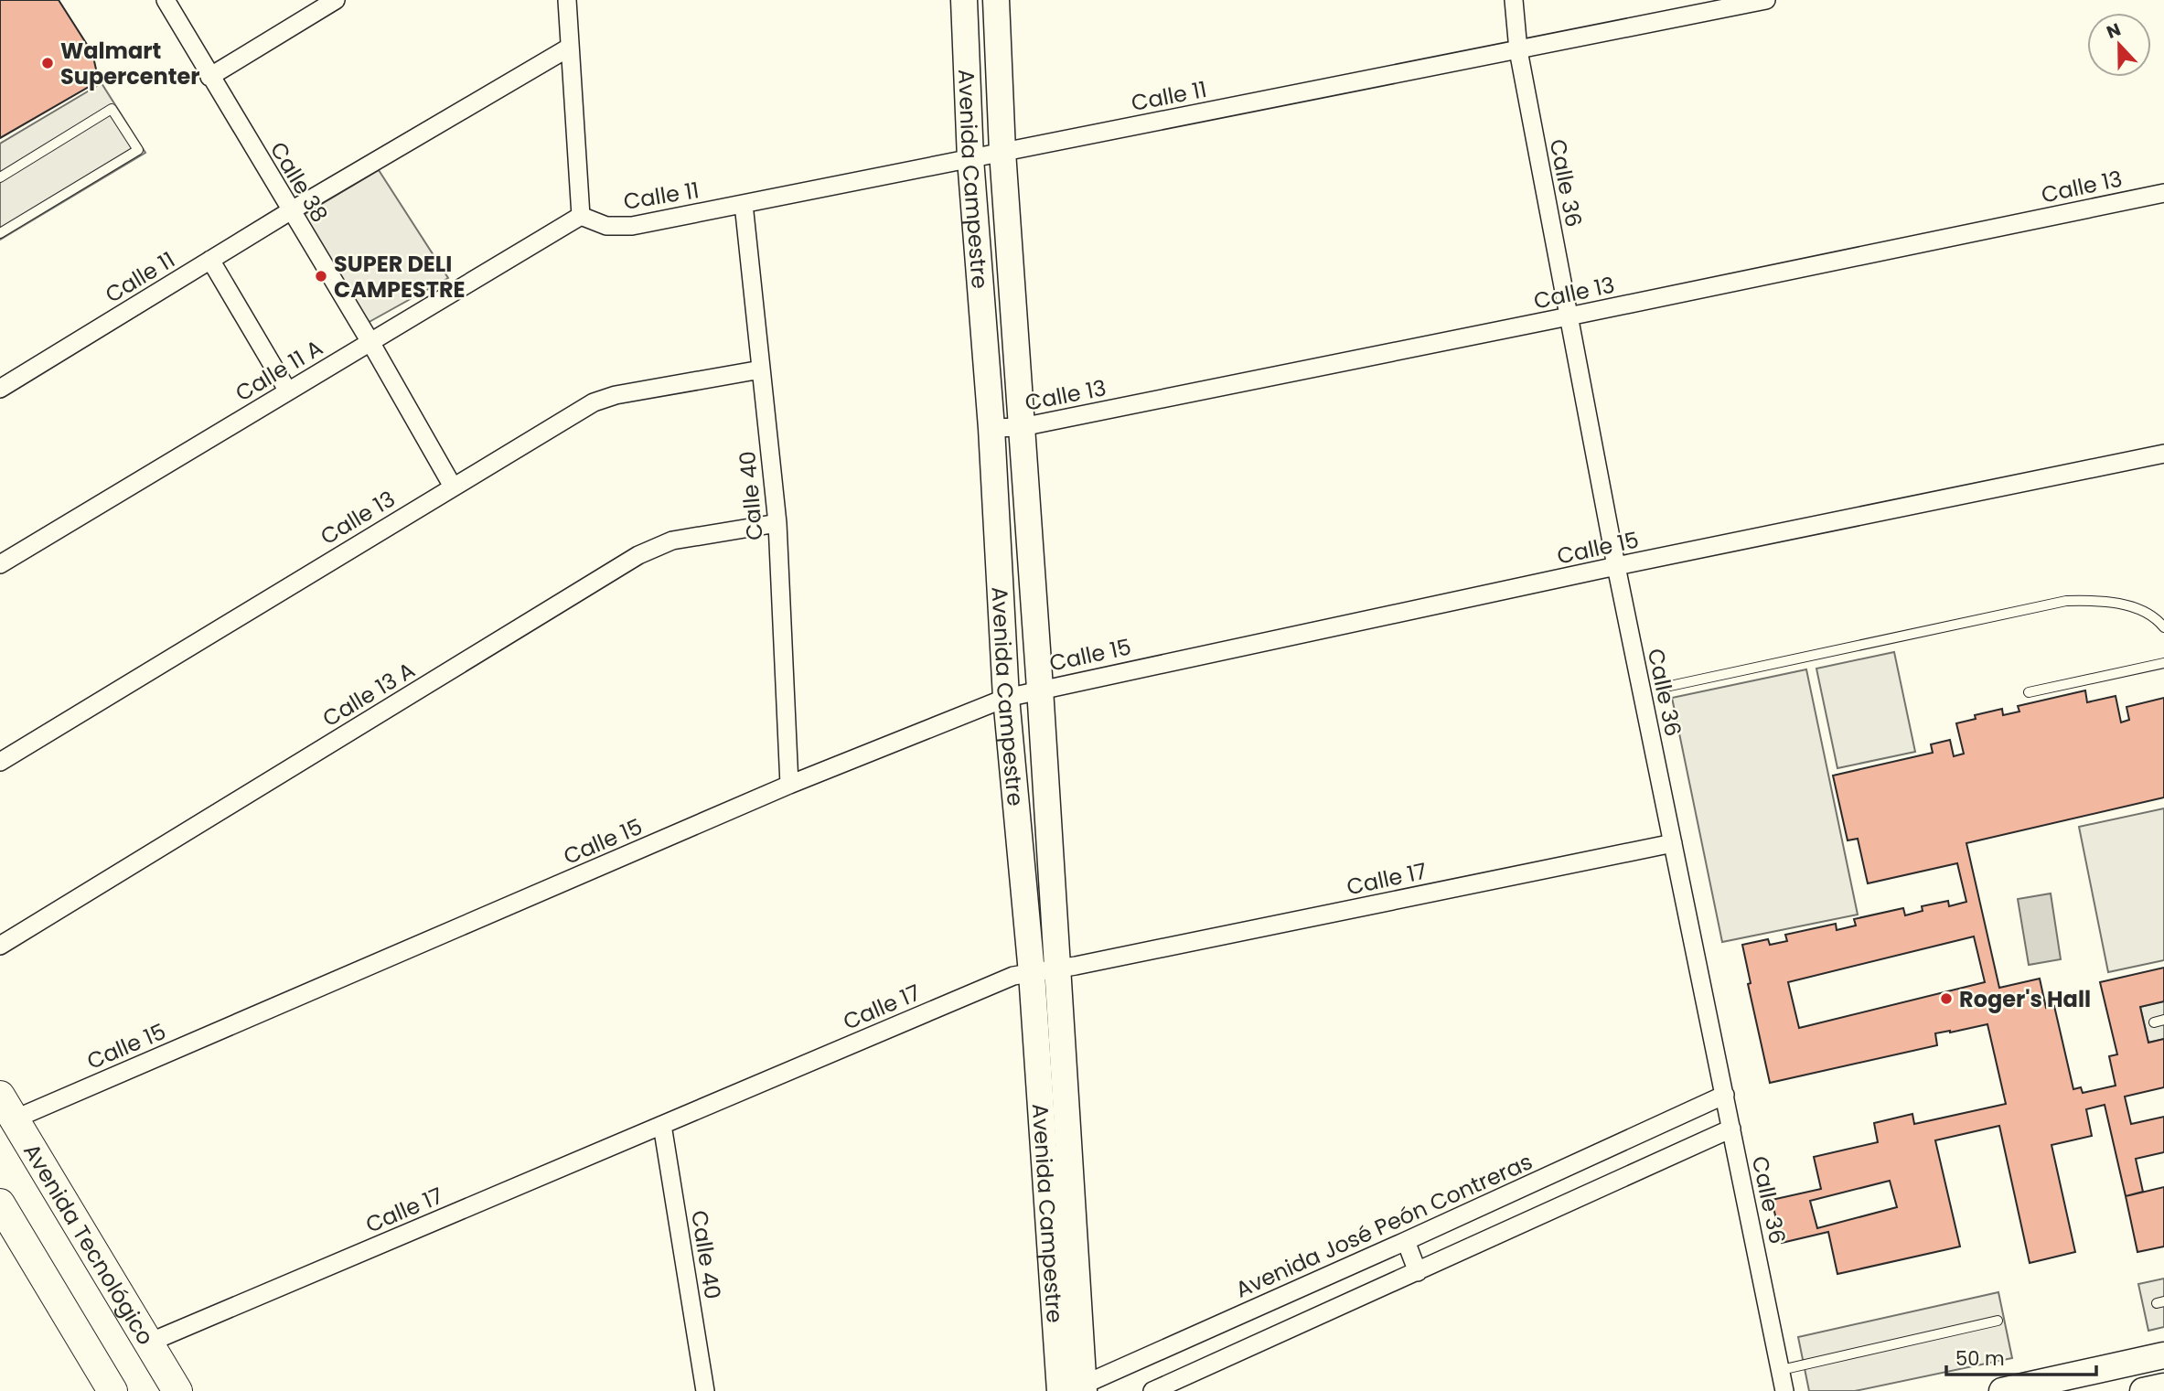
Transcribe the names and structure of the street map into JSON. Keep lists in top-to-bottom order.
{
  "streets": {
    "main road": ["Avenida Tecnológico"],
    "street": [
      "Calle 11",
      "Avenida Campestre",
      "Calle 38",
      "Calle 36",
      "Calle 13",
      "Calle 11 A",
      "Calle 40",
      "Calle 15",
      "Calle 13 A",
      "Calle 17",
      "Avenida José Peón Contreras"
    ]
  },
  "crossings": [
    ["Calle 11", "Avenida Campestre"],
    ["Calle 11", "Calle 38"],
    ["Calle 11", "Calle 36"],
    ["Calle 11", "Calle 11 A"],
    ["Calle 11", "Calle 40"],
    ["Avenida Campestre", "Calle 13"],
    ["Avenida Campestre", "Calle 15"],
    ["Avenida Campestre", "Calle 17"],
    ["Avenida Campestre", "Avenida José Peón Contreras"],
    ["Calle 38", "Calle 13"],
    ["Calle 38", "Calle 11 A"],
    ["Calle 36", "Calle 13"],
    ["Calle 36", "Calle 15"],
    ["Calle 36", "Calle 17"],
    ["Calle 36", "Avenida José Peón Contreras"],
    ["Calle 13", "Calle 40"],
    ["Calle 40", "Calle 15"],
    ["Calle 40", "Calle 13 A"],
    ["Calle 40", "Calle 17"],
    ["Calle 15", "Avenida Tecnológico"],
    ["Calle 17", "Avenida Tecnológico"]
  ],
  "places": ["Walmart Supercenter", "SUPER DELI CAMPESTRE", "Roger's Hall"],
  "scale_bar": "50 m",
  "north": "top"
}
